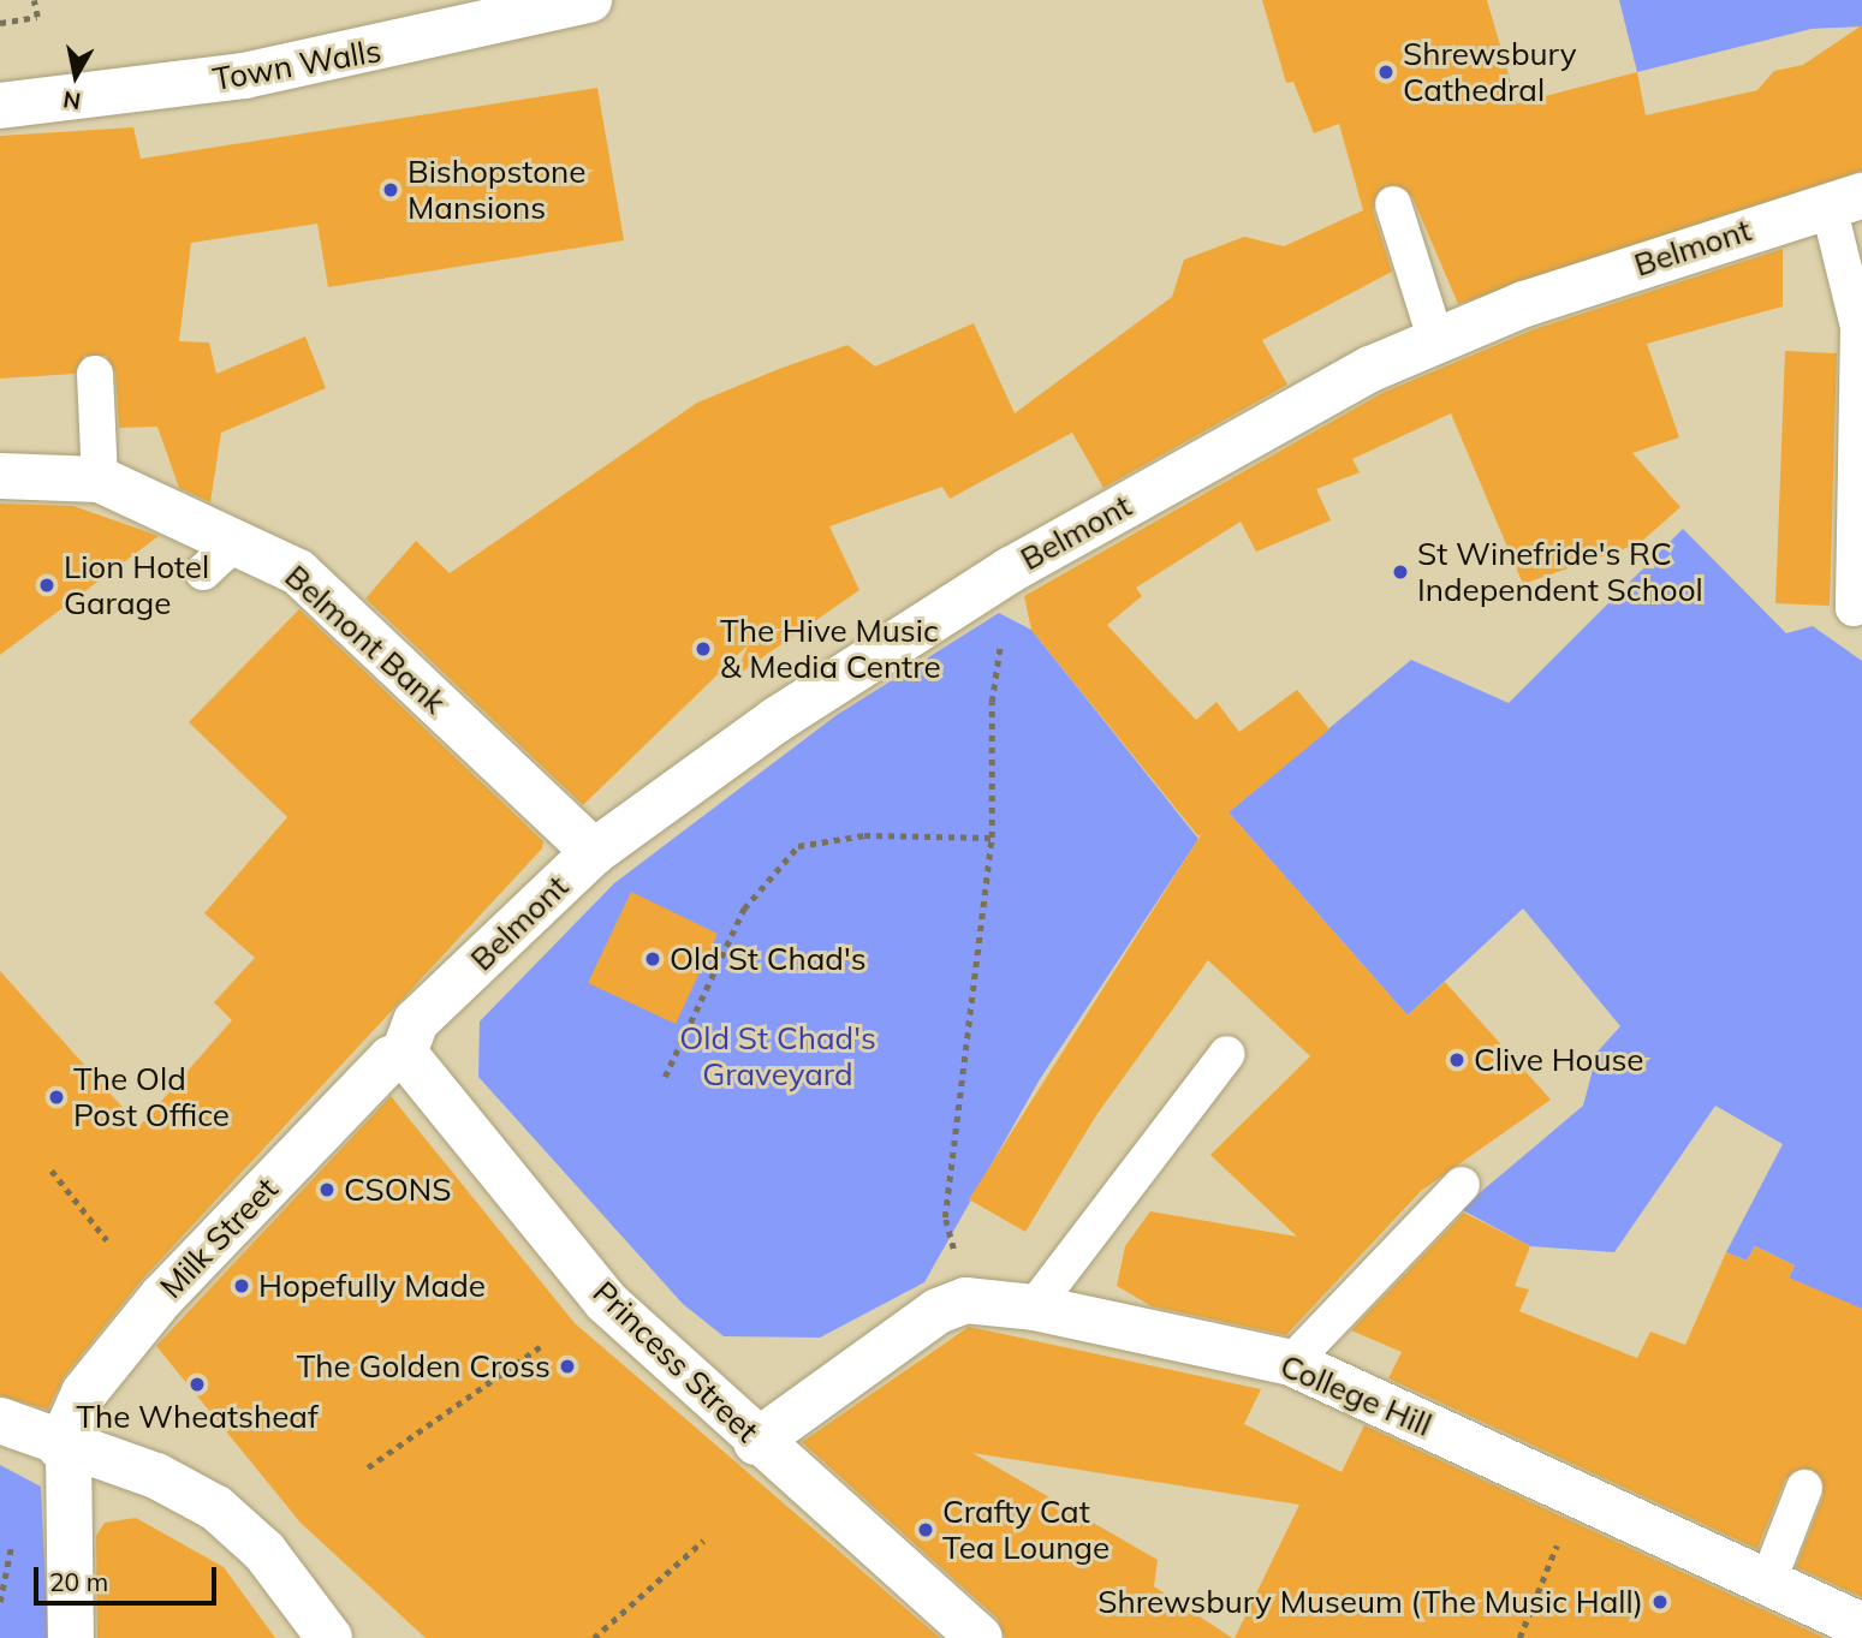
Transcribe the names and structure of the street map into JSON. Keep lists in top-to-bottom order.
{
  "streets": {
    "street": [
      "Town Walls",
      "Belmont",
      "Belmont Bank",
      "Milk Street",
      "Princess Street",
      "College Hill"
    ]
  },
  "crossings": [
    ["Belmont", "Belmont Bank"],
    ["Belmont", "Milk Street"],
    ["Belmont", "Princess Street"],
    ["Milk Street", "Princess Street"]
  ],
  "parks": ["Old St Chad's Graveyard"],
  "places": [
    "Shrewsbury Cathedral",
    "Bishopstone Mansions",
    "St Winefride's RC Independent School",
    "Lion Hotel Garage",
    "The Hive Music & Media Centre",
    "Old St Chad's",
    "Clive House",
    "The Old Post Office",
    "CSONS",
    "Hopefully Made",
    "The Golden Cross",
    "The Wheatsheaf",
    "Crafty Cat Tea Lounge",
    "Shrewsbury Museum (The Music Hall)"
  ],
  "scale_bar": "20 m",
  "north": "bottom"
}
